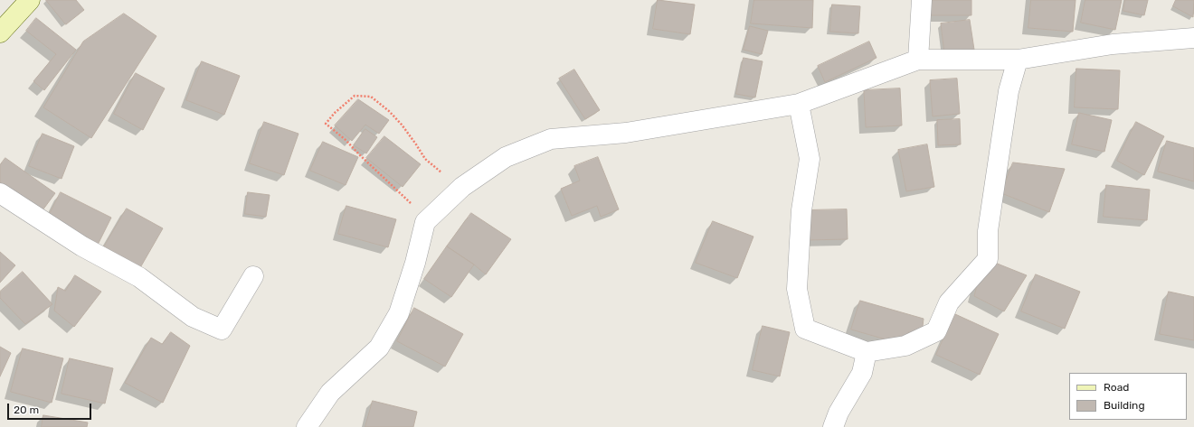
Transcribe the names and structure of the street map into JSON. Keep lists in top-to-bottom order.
{
  "legend": ["Road", "Building"],
  "scale_bar": "20 m"
}
